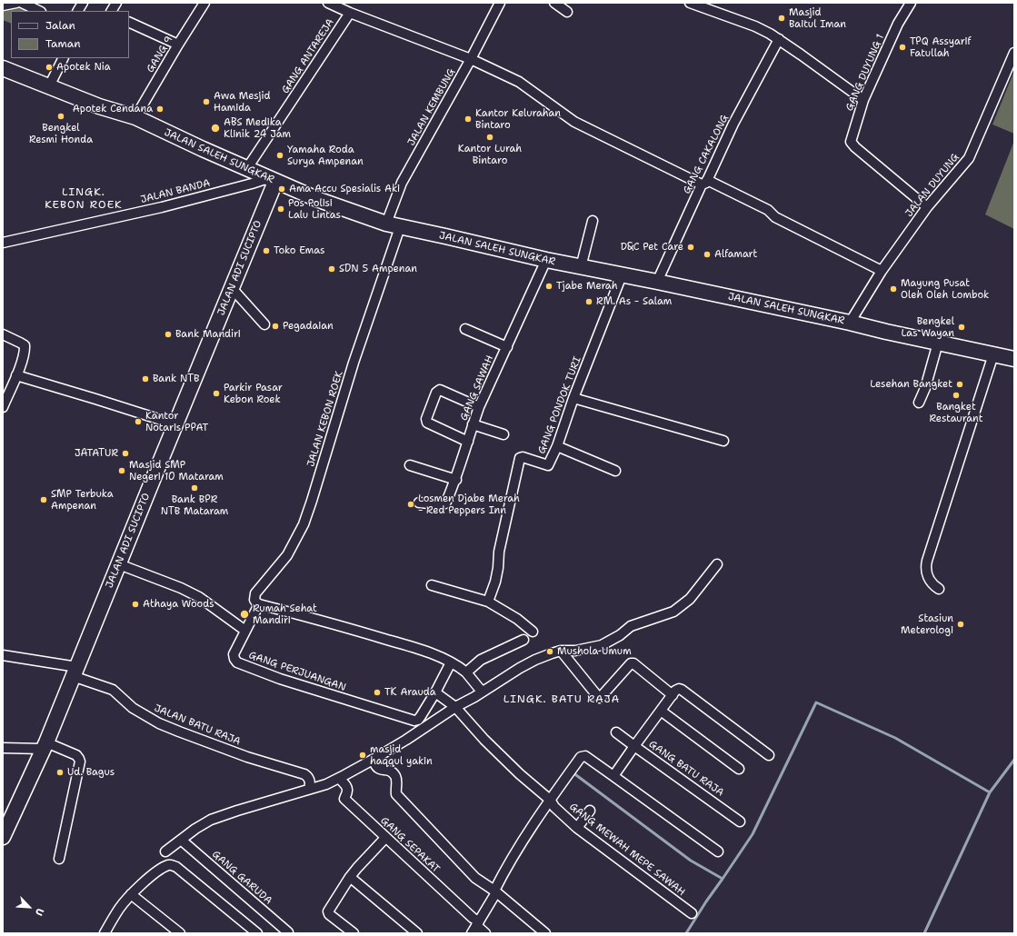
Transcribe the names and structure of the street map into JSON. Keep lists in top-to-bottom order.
{
  "streets": {
    "highway": ["JALAN SALEH SUNGKAR", "JALAN ADI SUCIPTO"],
    "street": [
      "GANG 9",
      "GANG ANTAREJA",
      "GANG DUYUNG 1",
      "JALAN KEMBUNG",
      "GANG CAKALONG",
      "JALAN DUYUNG",
      "JALAN BANDA",
      "GANG SAWAH",
      "GANG PONDOK TURI",
      "JALAN KEBON ROEK",
      "GANG PERJUANGAN",
      "JALAN BATU RAJA",
      "GANG BATU RAJA",
      "GANG SEPAKAT",
      "GANG MEWAH MEPE SAWAH",
      "GANG GARUDA"
    ]
  },
  "crossings": [
    ["GANG 9", "JALAN SALEH SUNGKAR"],
    ["GANG ANTAREJA", "JALAN SALEH SUNGKAR"],
    ["GANG DUYUNG 1", "JALAN DUYUNG"],
    ["JALAN KEMBUNG", "JALAN SALEH SUNGKAR"],
    ["JALAN KEMBUNG", "JALAN KEBON ROEK"],
    ["GANG CAKALONG", "JALAN SALEH SUNGKAR"],
    ["JALAN SALEH SUNGKAR", "JALAN DUYUNG"],
    ["JALAN SALEH SUNGKAR", "JALAN BANDA"],
    ["JALAN SALEH SUNGKAR", "JALAN ADI SUCIPTO"],
    ["JALAN SALEH SUNGKAR", "GANG SAWAH"],
    ["JALAN SALEH SUNGKAR", "GANG PONDOK TURI"],
    ["JALAN SALEH SUNGKAR", "JALAN KEBON ROEK"],
    ["JALAN BANDA", "JALAN ADI SUCIPTO"],
    ["JALAN ADI SUCIPTO", "JALAN BATU RAJA"],
    ["JALAN KEBON ROEK", "GANG PERJUANGAN"],
    ["GANG PERJUANGAN", "GANG MEWAH MEPE SAWAH"]
  ],
  "districts": ["LINGK. KEBON ROEK", "LINGK. BATU RAJA"],
  "places": [
    "Masjid Baitul Iman",
    "TPQ Assyarif Fatullah",
    "Apotek Nia",
    "Awa Mesjid Hamida",
    "Apotek Cendana",
    "Bengkel Resmi Honda",
    "Kantor Kelurahan Bintaro",
    "ABS Medika Klinik 24 Jam",
    "Kantor Lurah Bintaro",
    "Yamaha Roda Surya Ampenan",
    "Ama Accu Spesialis Aki",
    "Pos Polisi Lalu Lintas",
    "D&C Pet Care",
    "Toko Emas",
    "Alfamart",
    "SDN 5 Ampenan",
    "Tjabe Merah",
    "Mayung Pusat Oleh Oleh Lombok",
    "RM. As - Salam",
    "Pegadaian",
    "Bengkel Las Wayan",
    "Bank Mandiri",
    "Bank NTB",
    "Lesehan Bangket",
    "Parkir Pasar Kebon Roek",
    "Bangket Restaurant",
    "Kantor Notaris PPAT",
    "JATATUR",
    "Masjid SMP Negeri 10 Mataram",
    "Bank BPR NTB Mataram",
    "SMP Terbuka Ampenan",
    "Losmen Djabe Merah - Red Peppers Inn",
    "Athaya Woods",
    "Rumah Sehat Mandiri",
    "Stasiun Meterologi",
    "Mushola Umum",
    "TK Arauda",
    "masjid haqqul yakin",
    "Ud. Bagus"
  ],
  "legend": ["Jalan", "Taman"],
  "north": "bottom right"
}
